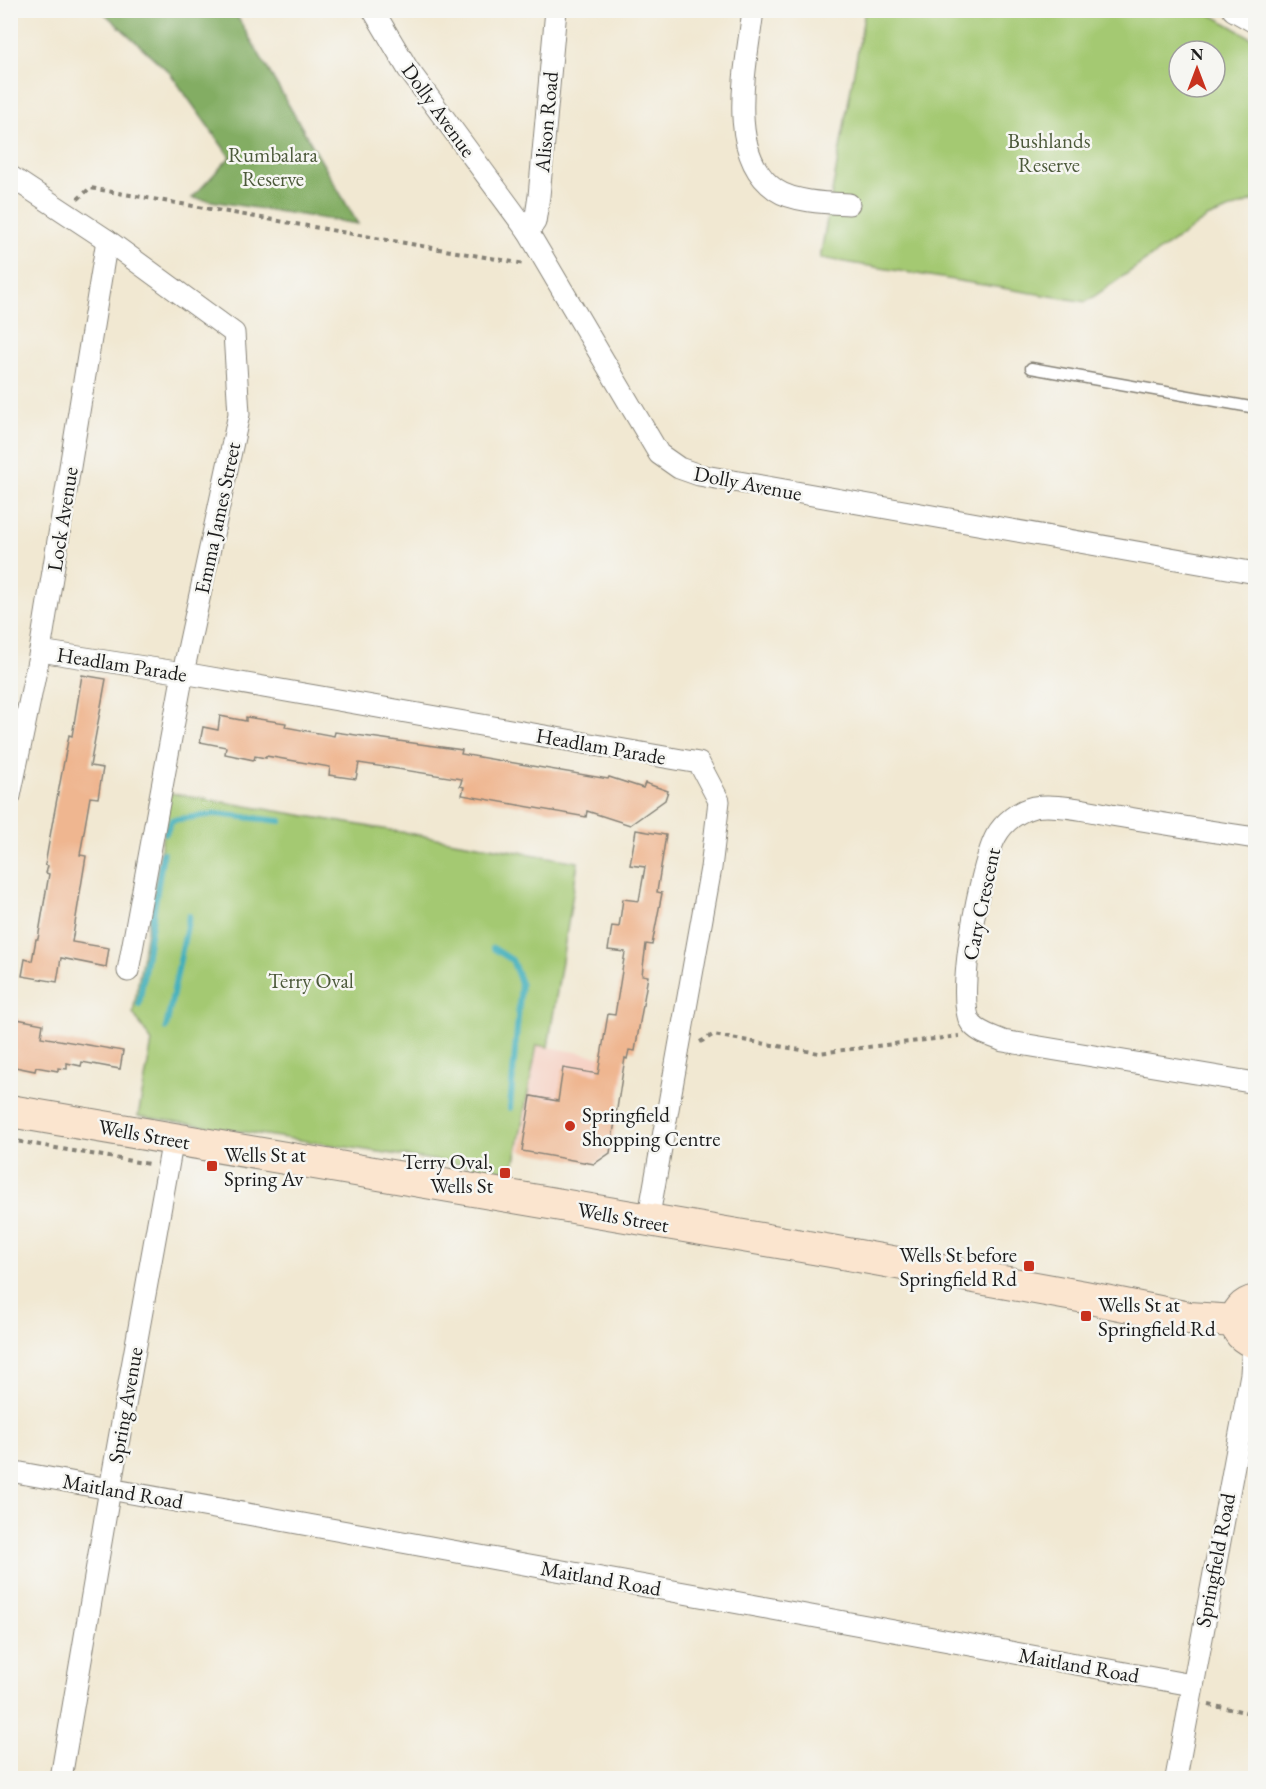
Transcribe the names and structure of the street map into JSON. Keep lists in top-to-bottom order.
{
  "streets": {
    "street": [
      "Dolly Avenue",
      "Alison Road",
      "Emma James Street",
      "Lock Avenue",
      "Headlam Parade",
      "Cary Crescent",
      "Wells Street",
      "Spring Avenue",
      "Maitland Road",
      "Springfield Road"
    ]
  },
  "crossings": [
    ["Dolly Avenue", "Alison Road"],
    ["Emma James Street", "Lock Avenue"],
    ["Emma James Street", "Headlam Parade"],
    ["Lock Avenue", "Headlam Parade"],
    ["Headlam Parade", "Wells Street"],
    ["Wells Street", "Spring Avenue"],
    ["Wells Street", "Springfield Road"],
    ["Spring Avenue", "Maitland Road"],
    ["Maitland Road", "Springfield Road"]
  ],
  "parks": ["Bushlands Reserve", "Rumbalara Reserve", "Terry Oval"],
  "places": {
    "other": ["Springfield Shopping Centre"],
    "transit": [
      "Wells St at Spring Av",
      "Terry Oval, Wells St",
      "Wells St before Springfield Rd",
      "Wells St at Springfield Rd"
    ]
  },
  "north": "top"
}
